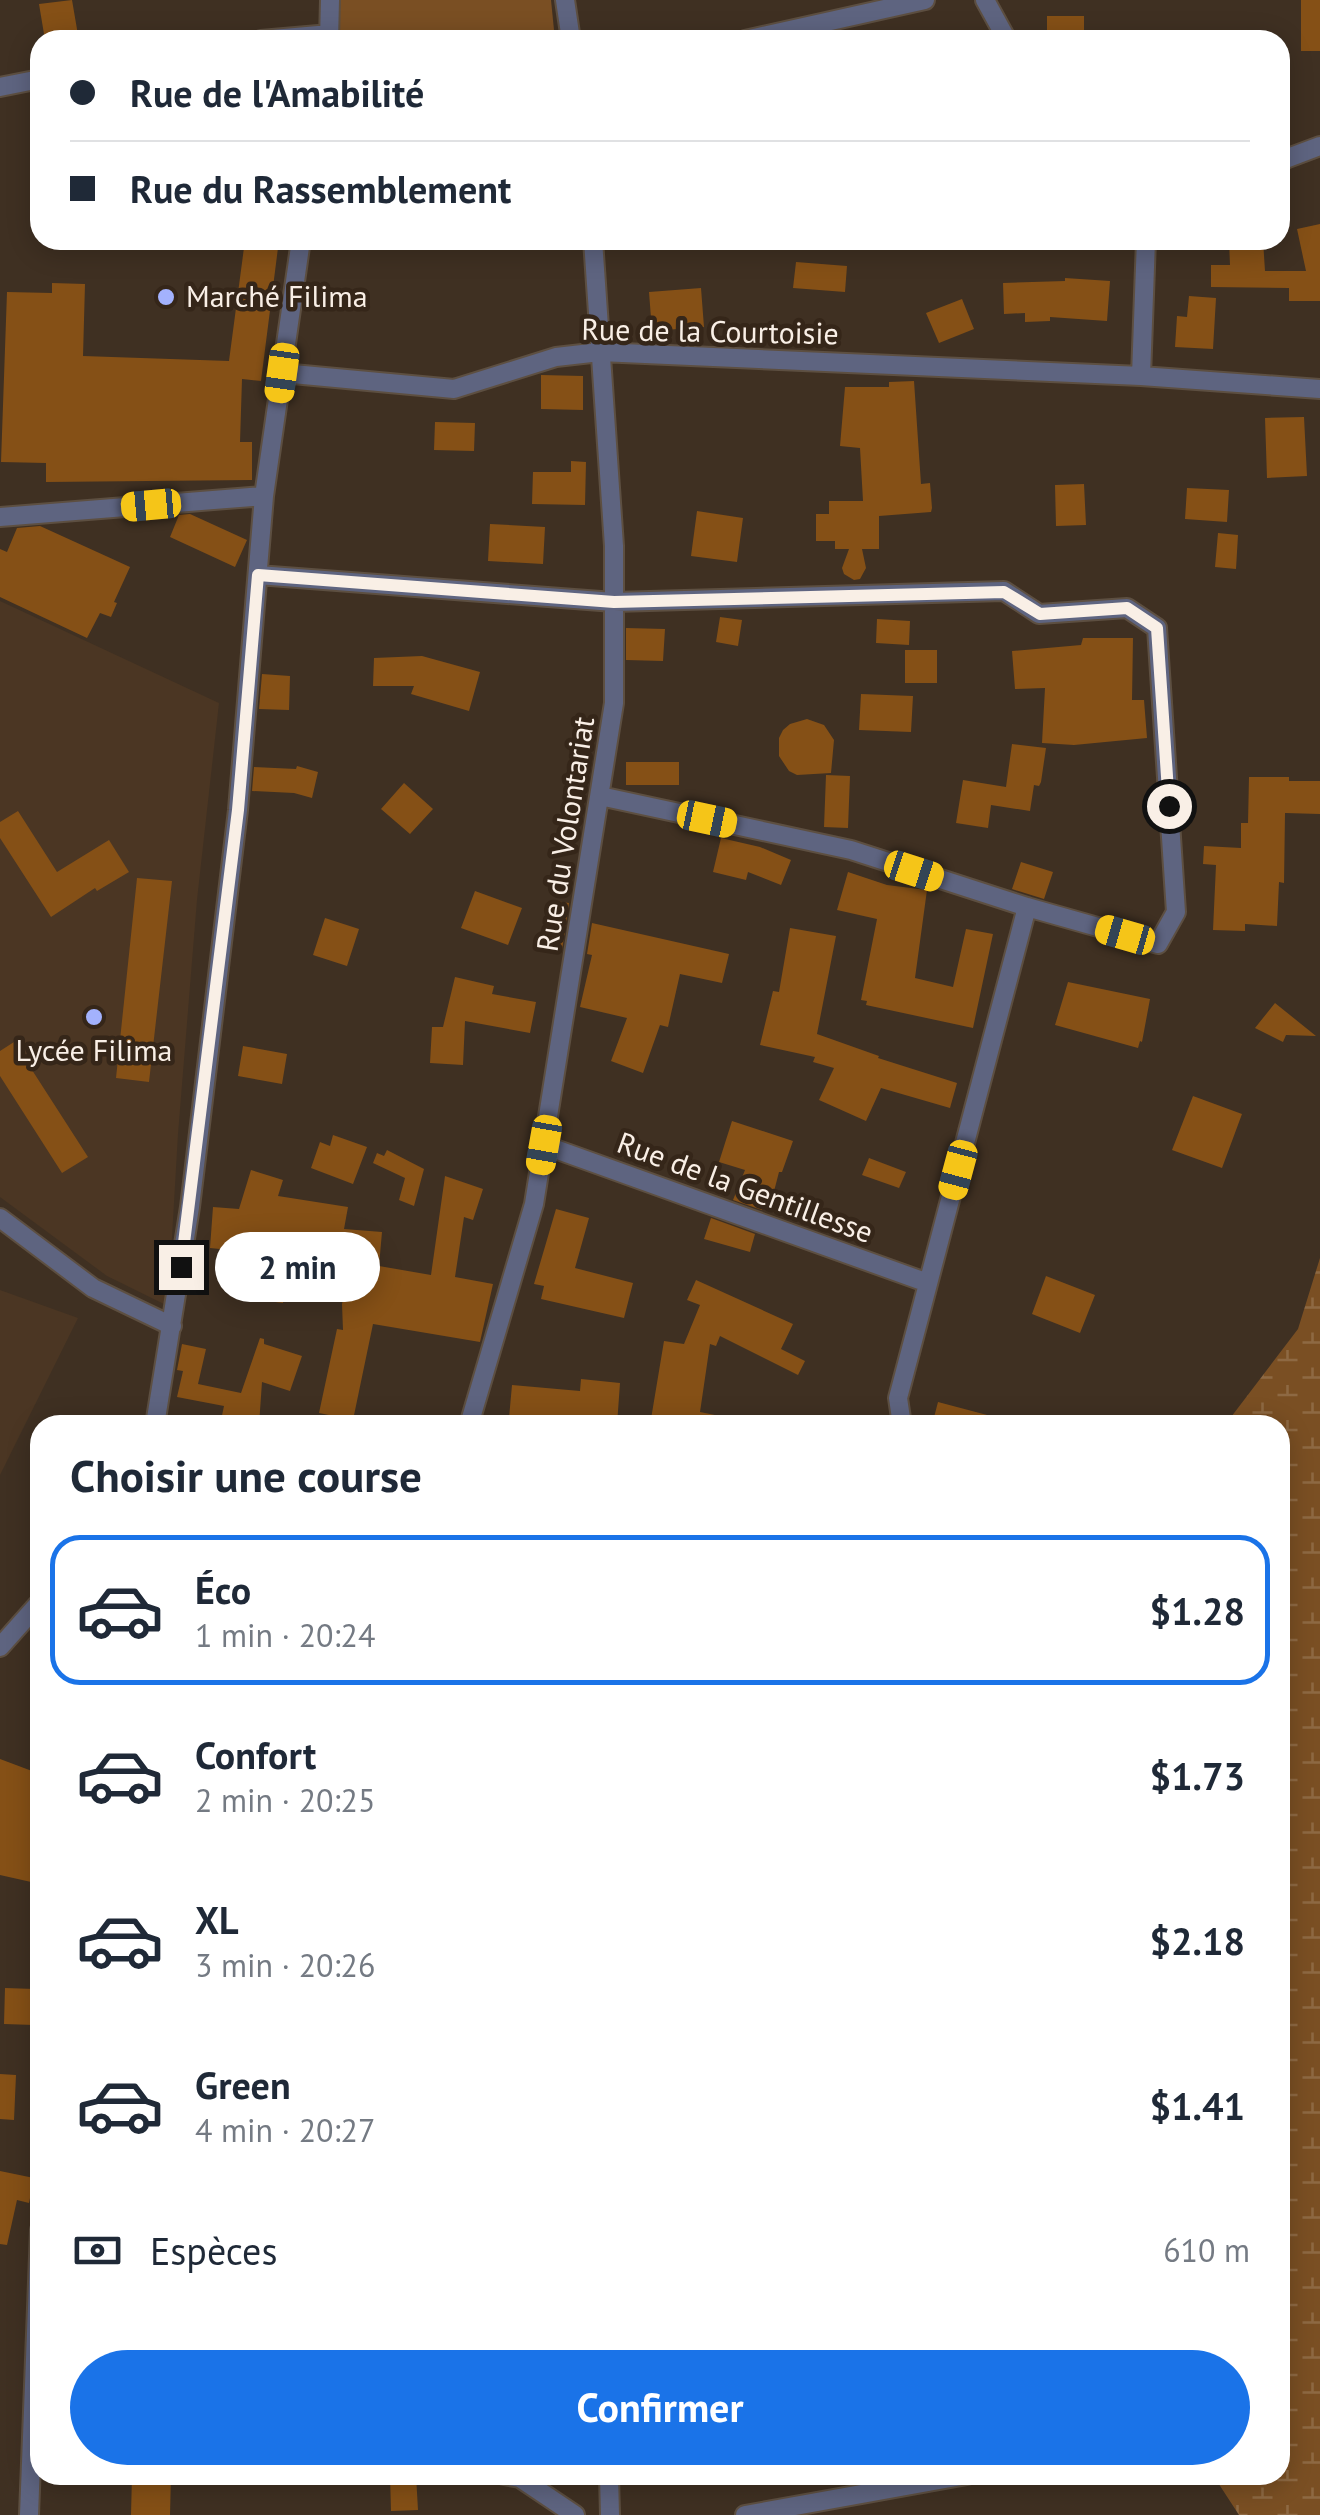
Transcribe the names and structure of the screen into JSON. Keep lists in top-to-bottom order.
{
  "streets": {
    "street": ["Rue de la Courtoisie", "Rue du Volontariat", "Rue de la Gentillesse"]
  },
  "crossings": [
    ["Rue de la Courtoisie", "Rue du Volontariat"],
    ["Rue du Volontariat", "Rue de la Gentillesse"]
  ],
  "places": ["Marché Filima", "Lycée Filima"],
  "page": {
    "banner": ["Rue de l'Amabilité", "Rue du Rassemblement"],
    "bubble": "2 min",
    "heading": "Choisir une course",
    "list": [
      {
        "name": "Éco",
        "note": "1 min · 20:24",
        "value": "$1.28"
      },
      {
        "name": "Confort",
        "note": "2 min · 20:25",
        "value": "$1.73"
      },
      {
        "name": "XL",
        "note": "3 min · 20:26",
        "value": "$2.18"
      },
      {
        "name": "Green",
        "note": "4 min · 20:27",
        "value": "$1.41"
      }
    ],
    "pay": ["Espèces", "610 m"],
    "buttons": "Confirmer"
  }
}
